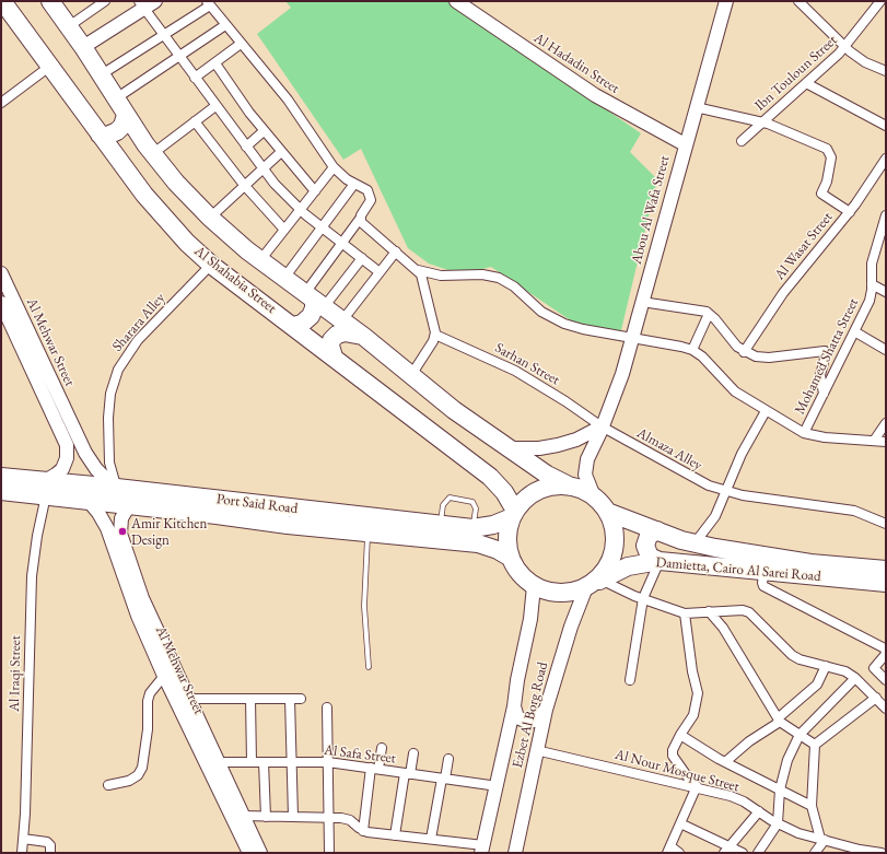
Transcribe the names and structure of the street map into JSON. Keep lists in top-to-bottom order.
{
  "streets": {
    "highway": ["Al Shahabia Street", "Port Said Road", "Damietta, Cairo Al Sarei Road"],
    "street": [
      "Al Hadadin Street",
      "Ibn Touloun Street",
      "Abou Al Wafa Street",
      "Al Wasat Street",
      "Sharara Alley",
      "Al Mehwar Street",
      "Mohamed Shatta Street",
      "Sarhan Street",
      "Almaza Alley",
      "Al Iraqi Street",
      "Ezbet Al Borg Road",
      "Al Safa Street",
      "Al Nour Mosque Street"
    ]
  },
  "crossings": [
    ["Al Hadadin Street", "Abou Al Wafa Street"],
    ["Abou Al Wafa Street", "Al Shahabia Street"],
    ["Abou Al Wafa Street", "Sarhan Street"],
    ["Abou Al Wafa Street", "Almaza Alley"],
    ["Abou Al Wafa Street", "Port Said Road"],
    ["Abou Al Wafa Street", "Damietta, Cairo Al Sarei Road"],
    ["Abou Al Wafa Street", "Ezbet Al Borg Road"],
    ["Al Shahabia Street", "Sharara Alley"],
    ["Al Shahabia Street", "Port Said Road"],
    ["Al Shahabia Street", "Damietta, Cairo Al Sarei Road"],
    ["Al Shahabia Street", "Ezbet Al Borg Road"],
    ["Sharara Alley", "Al Mehwar Street"],
    ["Sharara Alley", "Port Said Road"],
    ["Al Mehwar Street", "Port Said Road"],
    ["Al Mehwar Street", "Al Iraqi Street"],
    ["Al Mehwar Street", "Al Safa Street"],
    ["Sarhan Street", "Almaza Alley"],
    ["Port Said Road", "Damietta, Cairo Al Sarei Road"],
    ["Port Said Road", "Al Iraqi Street"],
    ["Port Said Road", "Ezbet Al Borg Road"],
    ["Damietta, Cairo Al Sarei Road", "Ezbet Al Borg Road"],
    ["Ezbet Al Borg Road", "Al Safa Street"],
    ["Ezbet Al Borg Road", "Al Nour Mosque Street"]
  ],
  "places": ["Amir Kitchen Design"]
}
